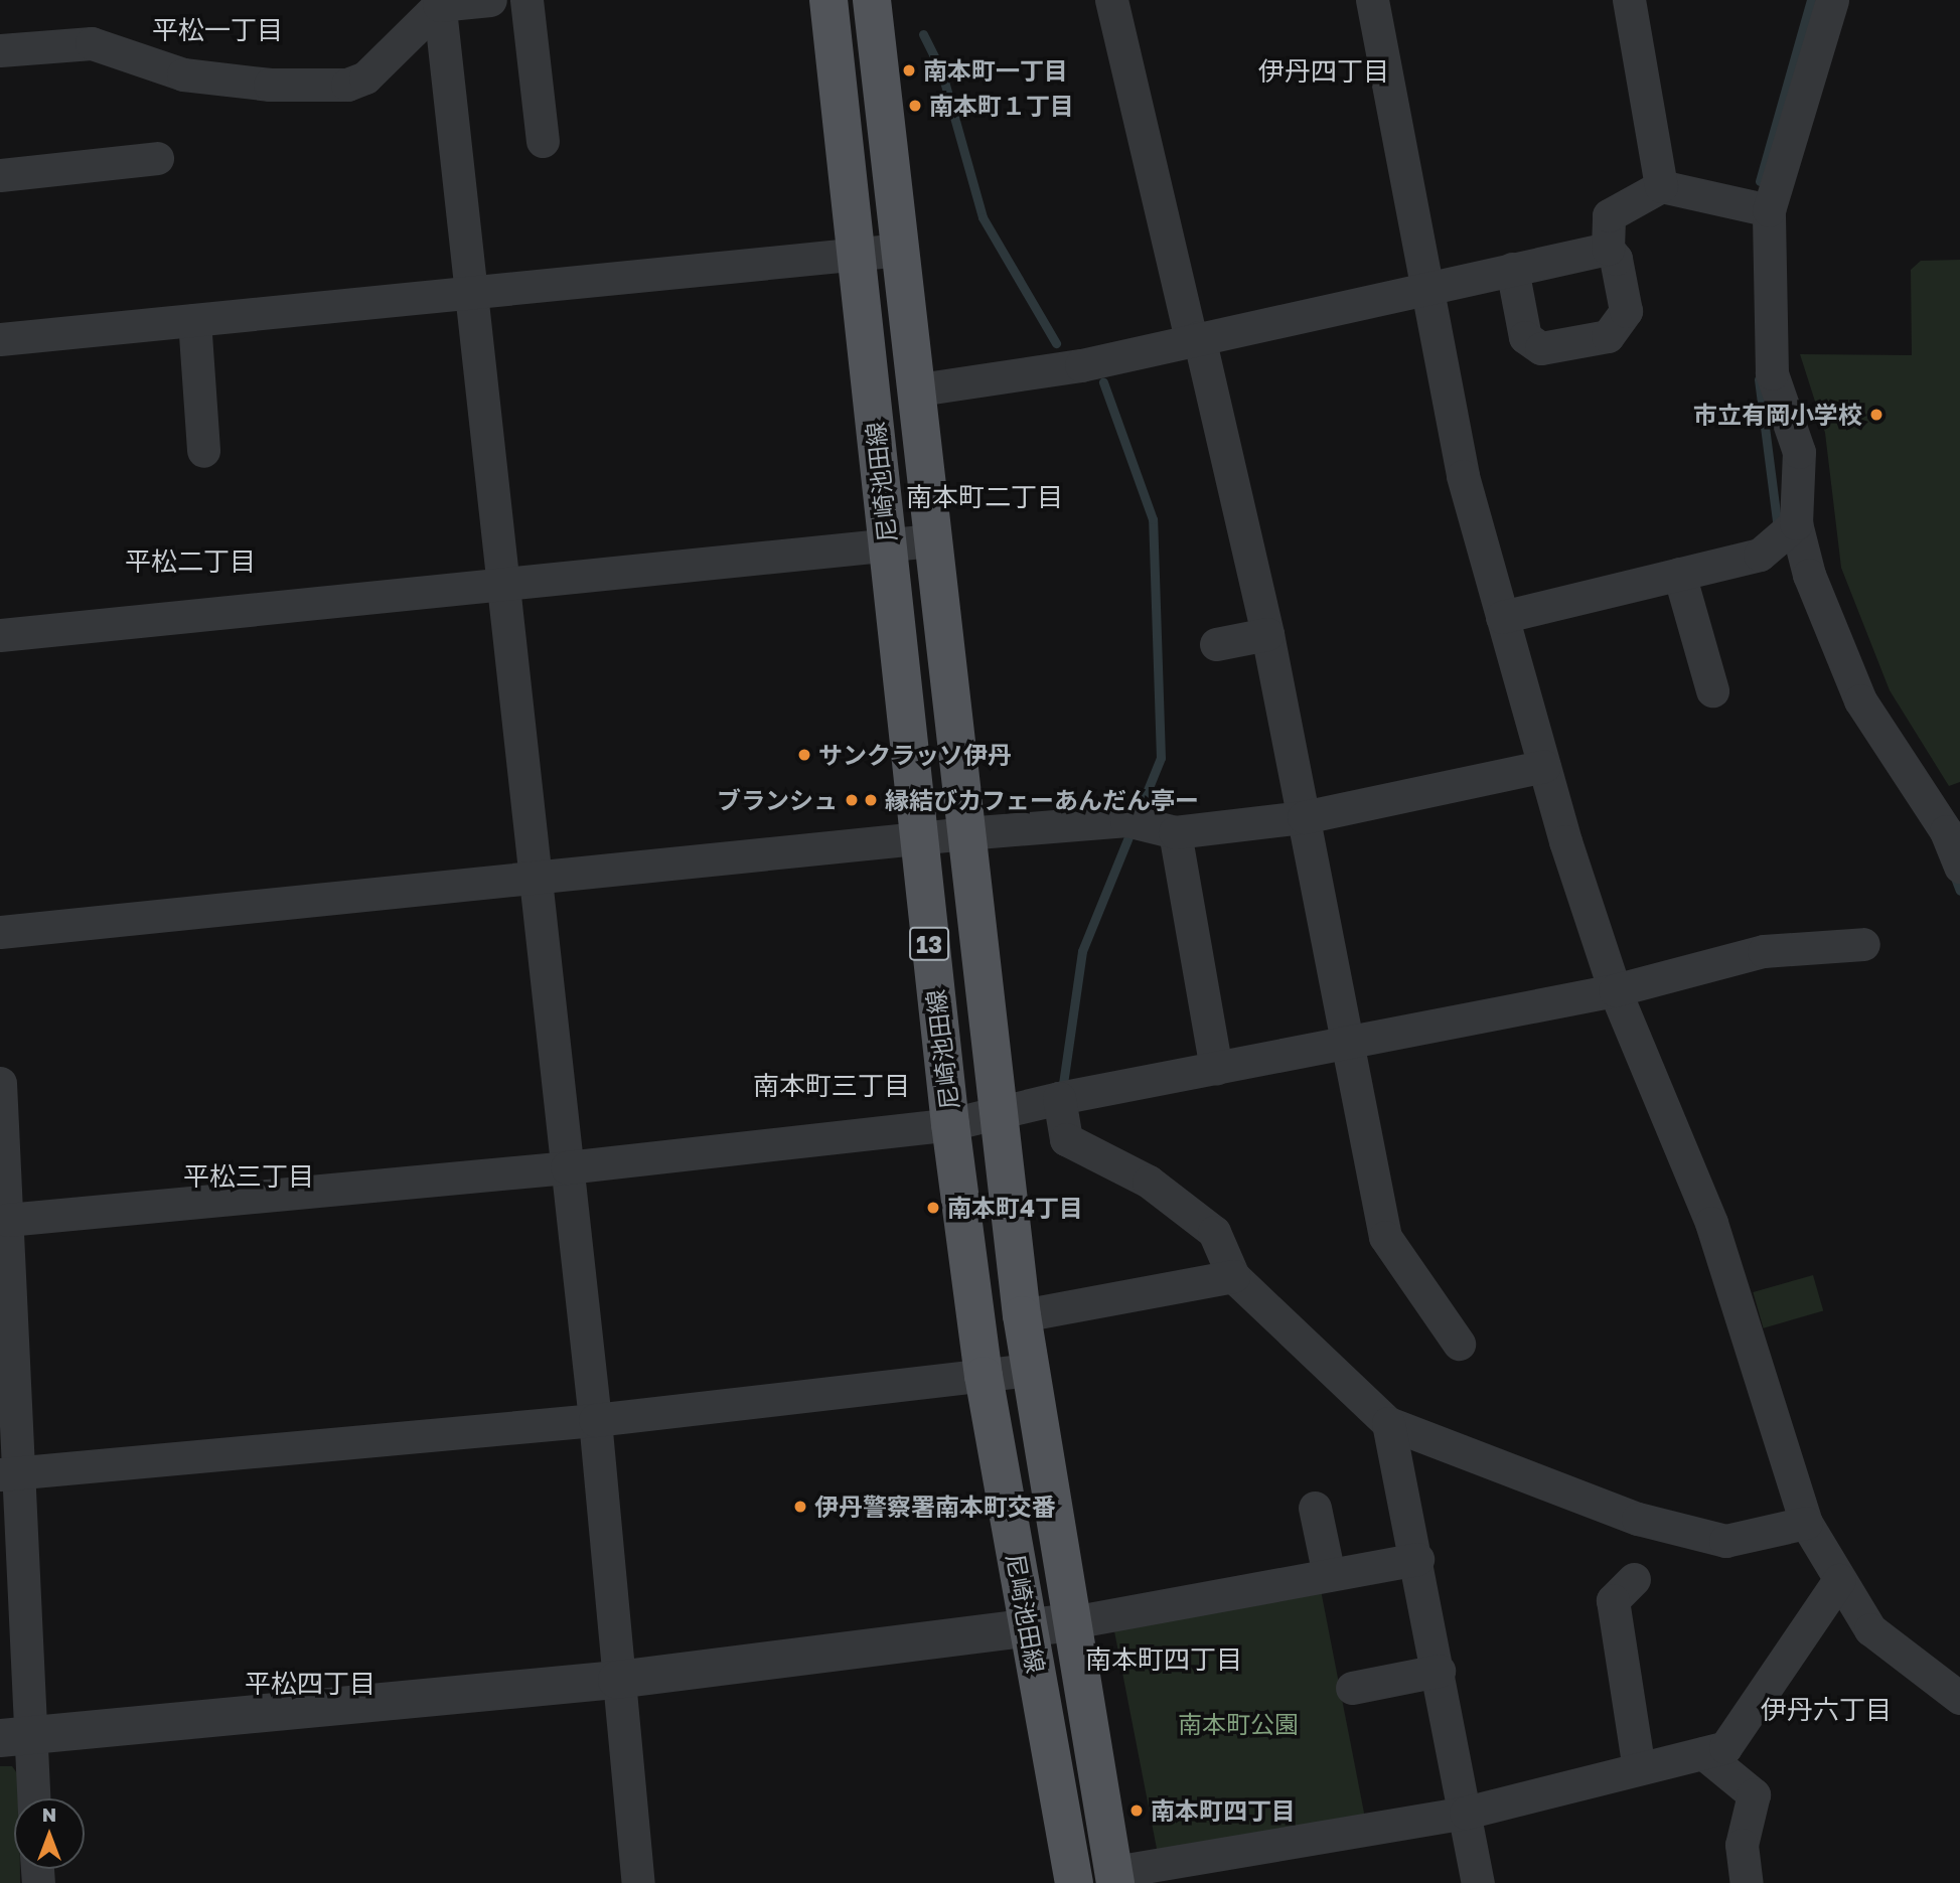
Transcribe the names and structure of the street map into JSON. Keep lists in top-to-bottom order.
{
  "streets": {
    "main road": ["尼崎池田線", "13"]
  },
  "districts": [
    "平松一丁目",
    "伊丹四丁目",
    "南本町二丁目",
    "平松二丁目",
    "南本町三丁目",
    "平松三丁目",
    "南本町四丁目",
    "平松四丁目",
    "伊丹六丁目"
  ],
  "parks": ["南本町公園"],
  "places": [
    "南本町一丁目",
    "南本町１丁目",
    "市立有岡小学校",
    "サンクラッソ伊丹",
    "ブランシュ",
    "縁結びカフェーあんだん亭ー",
    "南本町4丁目",
    "伊丹警察署南本町交番",
    "南本町四丁目"
  ],
  "north": "top"
}
